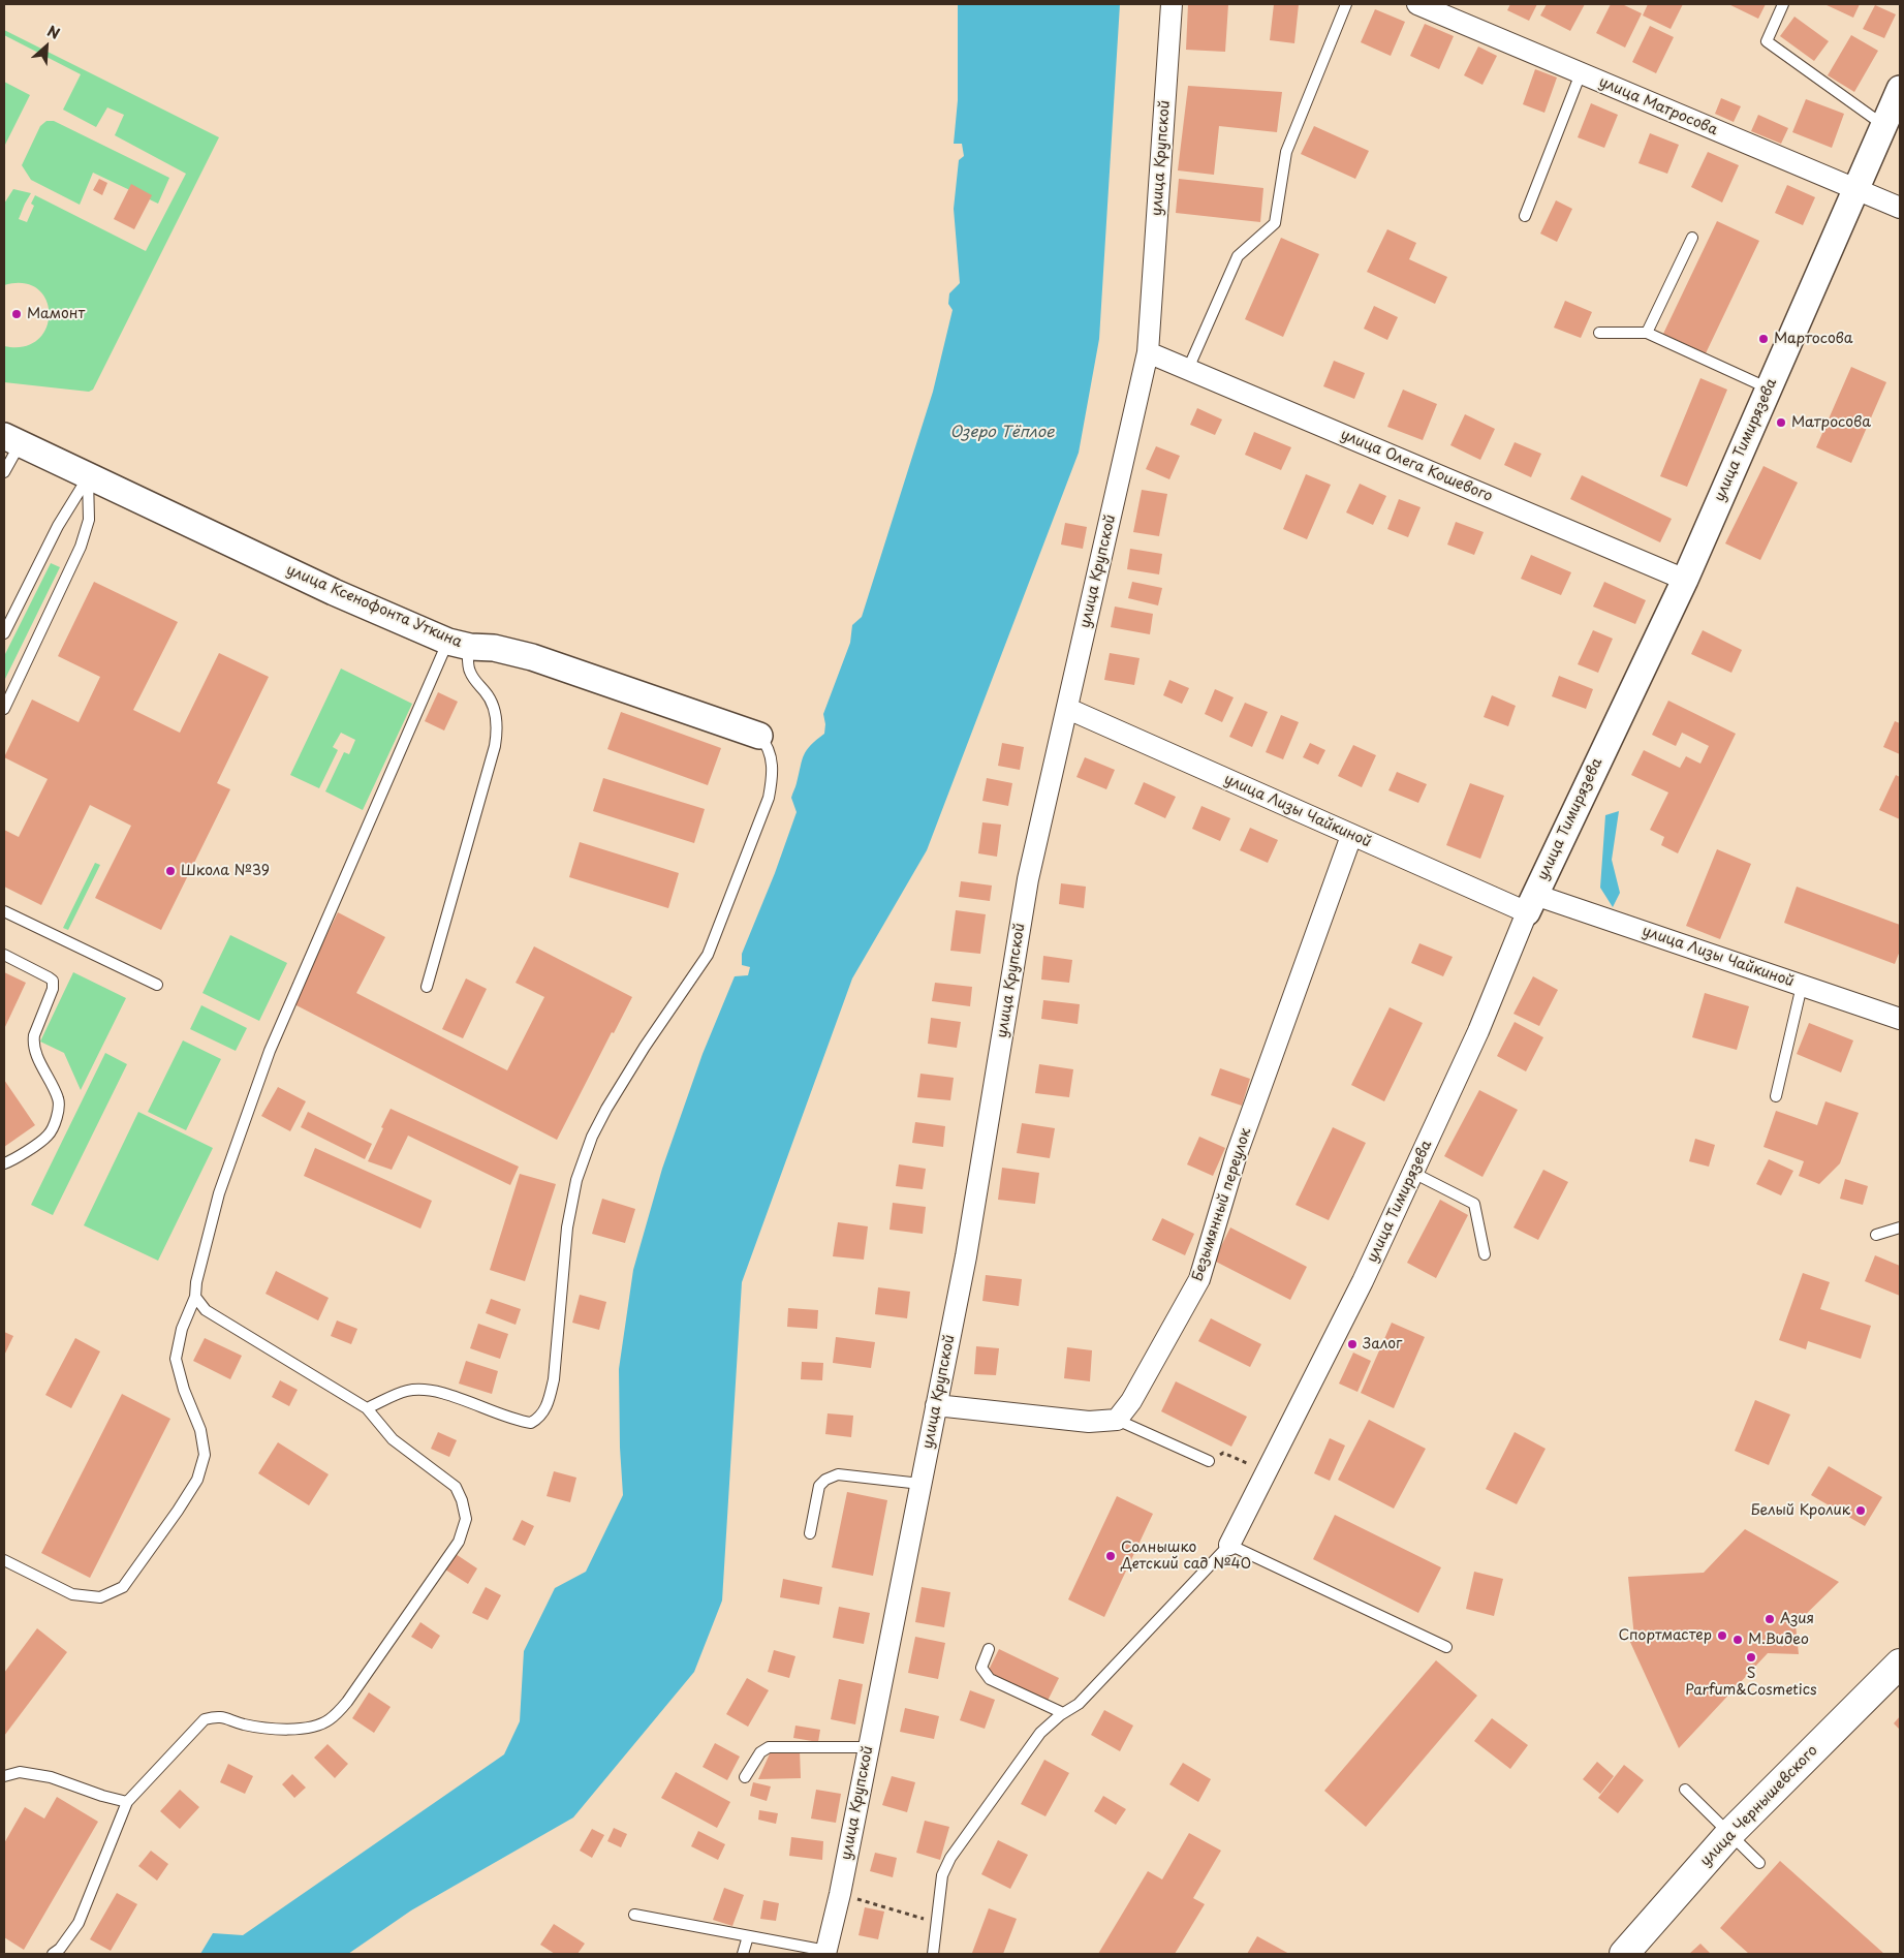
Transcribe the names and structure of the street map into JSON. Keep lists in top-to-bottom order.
{
  "streets": {
    "main road": ["улица Чернышевского"],
    "street": [
      "улица Матросова",
      "улица Крупской",
      "улица Тимирязева",
      "улица Олега Кошевого",
      "улица Ксенофонта Уткина",
      "улица Лизы Чайкиной",
      "Безымянный переулок"
    ]
  },
  "crossings": [
    ["улица Матросова", "улица Тимирязева"],
    ["улица Крупской", "улица Олега Кошевого"],
    ["улица Крупской", "улица Лизы Чайкиной"],
    ["улица Тимирязева", "улица Олега Кошевого"],
    ["улица Тимирязева", "улица Лизы Чайкиной"],
    ["улица Лизы Чайкиной", "Безымянный переулок"]
  ],
  "water": ["Озеро Тёплое"],
  "places": [
    "Мамонт",
    "Мартосова",
    "Матросова",
    "Школа №39",
    "Залог",
    "Белый Кролик",
    "Солнышко Детский сад №40",
    "Азия",
    "Спортмастер",
    "М.Видео",
    "S Parfum&Cosmetics"
  ],
  "north": "top right"
}
